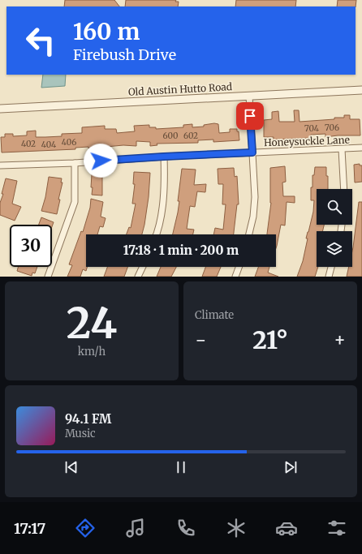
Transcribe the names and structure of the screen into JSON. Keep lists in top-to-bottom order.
{
  "streets": {
    "street": ["Old Austin Hutto Road", "Honeysuckle Lane"]
  },
  "house_numbers": [
    "706",
    "704",
    "600",
    "602",
    "406",
    "402",
    "404"
  ],
  "page": {
    "turn": ["160 m", "Firebush Drive"],
    "limit": "30",
    "trip": "17:18 · 1 min · 200 m",
    "tile": [
      ["24", "km/h"],
      "Climate"
    ],
    "heat": ["−", "21°", "+"],
    "song": ["94.1 FM", "Music"],
    "tabs": "17:17"
  }
}
